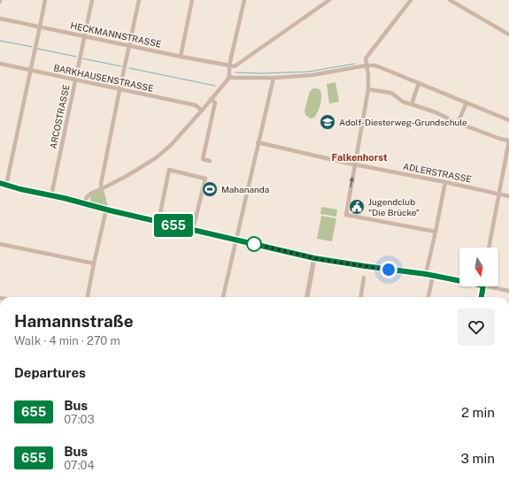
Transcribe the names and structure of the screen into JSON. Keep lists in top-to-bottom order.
{
  "streets": {
    "street": [
      "HECKMANNSTRASSE",
      "BARKHAUSENSTRASSE",
      "ARCOSTRASSE",
      "ADLERSTRASSE"
    ]
  },
  "crossings": [
    ["HECKMANNSTRASSE", "ARCOSTRASSE"],
    ["BARKHAUSENSTRASSE", "ARCOSTRASSE"]
  ],
  "districts": ["Falkenhorst"],
  "places": {
    "school or university": ["Adolf-Diesterweg-Grundschule"],
    "sports": ["Mahananda"],
    "public building": ["Jugendclub \"Die Brücke\""]
  },
  "lines": ["bus line 655"],
  "north": "bottom",
  "page": {
    "on_map": "655",
    "heading": [
      ["Hamannstraße", "Walk · 4 min · 270 m"],
      "Departures"
    ],
    "list": [
      {
        "mark": "655",
        "name": "Bus",
        "note": "07:03",
        "value": "2 min"
      },
      {
        "mark": "655",
        "name": "Bus",
        "note": "07:04",
        "value": "3 min"
      }
    ]
  }
}
